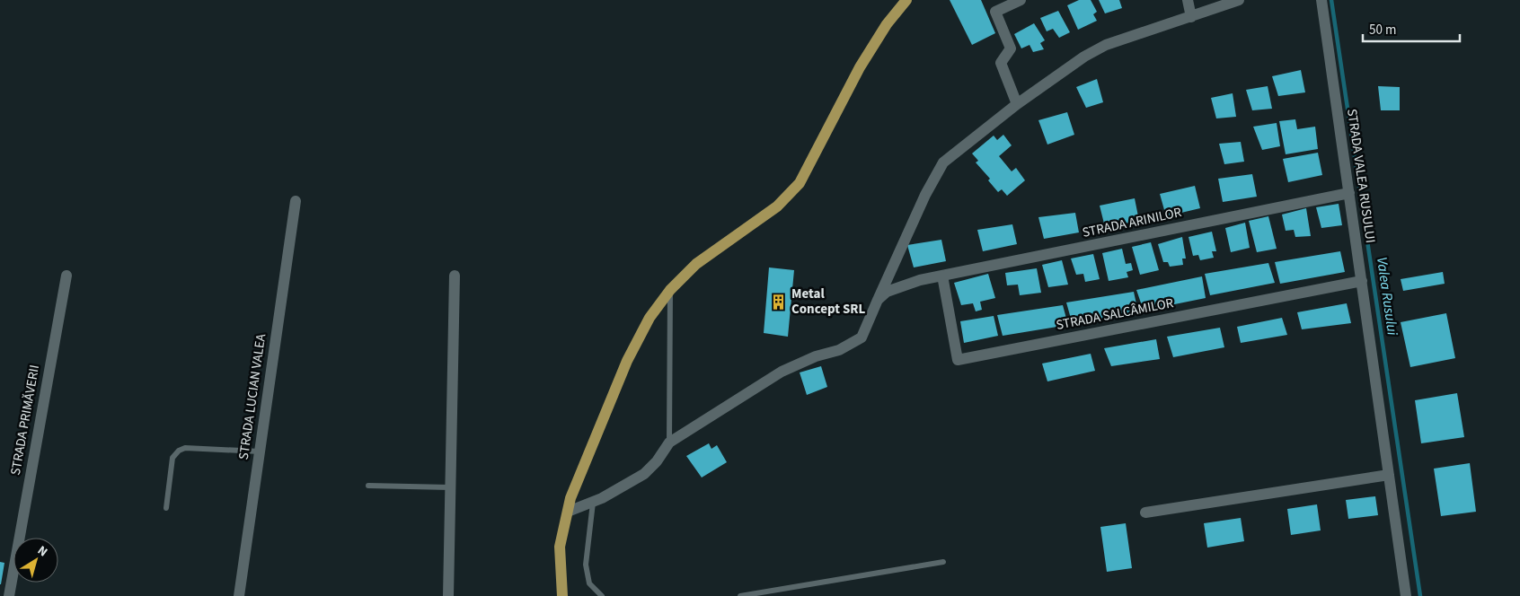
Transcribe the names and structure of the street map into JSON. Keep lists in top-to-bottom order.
{
  "streets": {
    "street": [
      "STRADA VALEA RUSULUI",
      "STRADA ARINILOR",
      "STRADA SALCÂMILOR",
      "STRADA LUCIAN VALEA",
      "STRADA PRIMĂVERII"
    ]
  },
  "crossings": [
    ["STRADA VALEA RUSULUI", "STRADA ARINILOR"],
    ["STRADA VALEA RUSULUI", "STRADA SALCÂMILOR"],
    ["STRADA ARINILOR", "STRADA SALCÂMILOR"]
  ],
  "water": ["Valea Rusului"],
  "places": {
    "building": ["Metal Concept SRL"]
  },
  "scale_bar": "50 m",
  "north": "top right"
}
